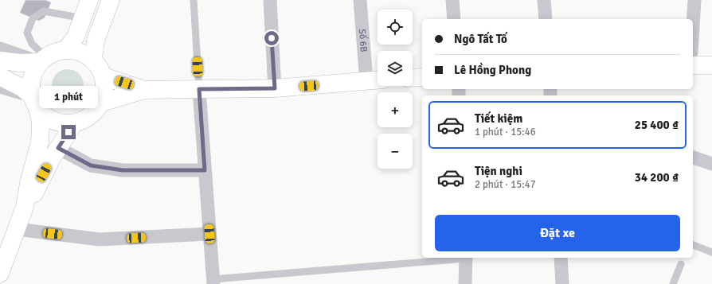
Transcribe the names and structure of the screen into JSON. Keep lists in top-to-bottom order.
{
  "streets": {
    "street": ["Số 6B"]
  },
  "page": {
    "map_buttons": ["+", "−"],
    "banner": ["Ngô Tất Tố", "Lê Hồng Phong"],
    "bubble": "1 phút",
    "list": [
      {
        "name": "Tiết kiệm",
        "note": "1 phút · 15:46",
        "value": "25 400 ₫"
      },
      {
        "name": "Tiện nghi",
        "note": "2 phút · 15:47",
        "value": "34 200 ₫"
      }
    ],
    "buttons": "Đặt xe"
  }
}
